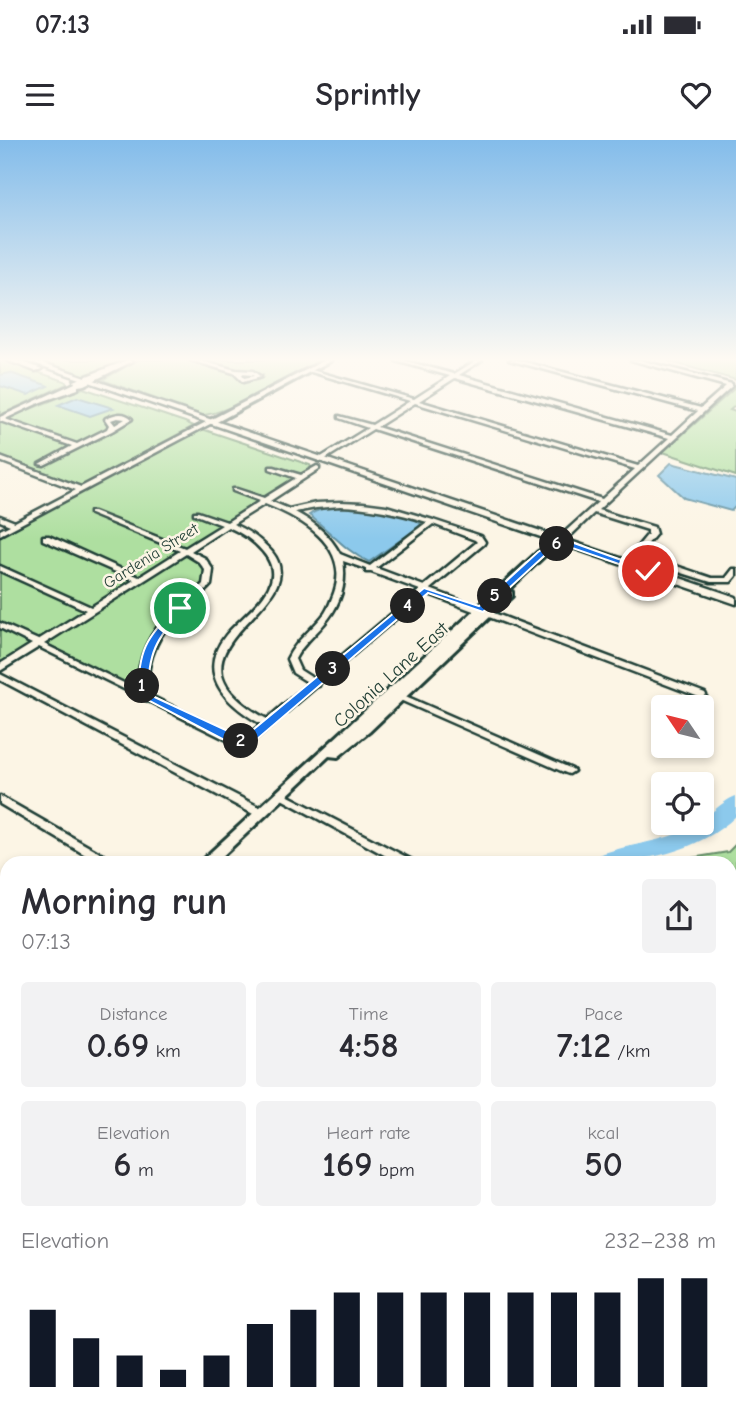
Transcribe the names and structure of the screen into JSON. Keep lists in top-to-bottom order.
{
  "streets": {
    "street": ["Gardenia Street", "Colonia Lane East"]
  },
  "north": "top left",
  "page": {
    "status": "07:13",
    "header": "Sprintly",
    "pins": [
      "6",
      "5",
      "4",
      "3",
      "1",
      "2"
    ],
    "heading": ["Morning run", "07:13"],
    "stats": [
      ["Distance", "0.69 km"],
      ["Time", "4:58"],
      ["Pace", "7:12 /km"],
      ["Elevation", "6 m"],
      ["Heart rate", "169 bpm"],
      ["kcal", "50"]
    ],
    "chart": ["Elevation", "232–238 m"]
  }
}
